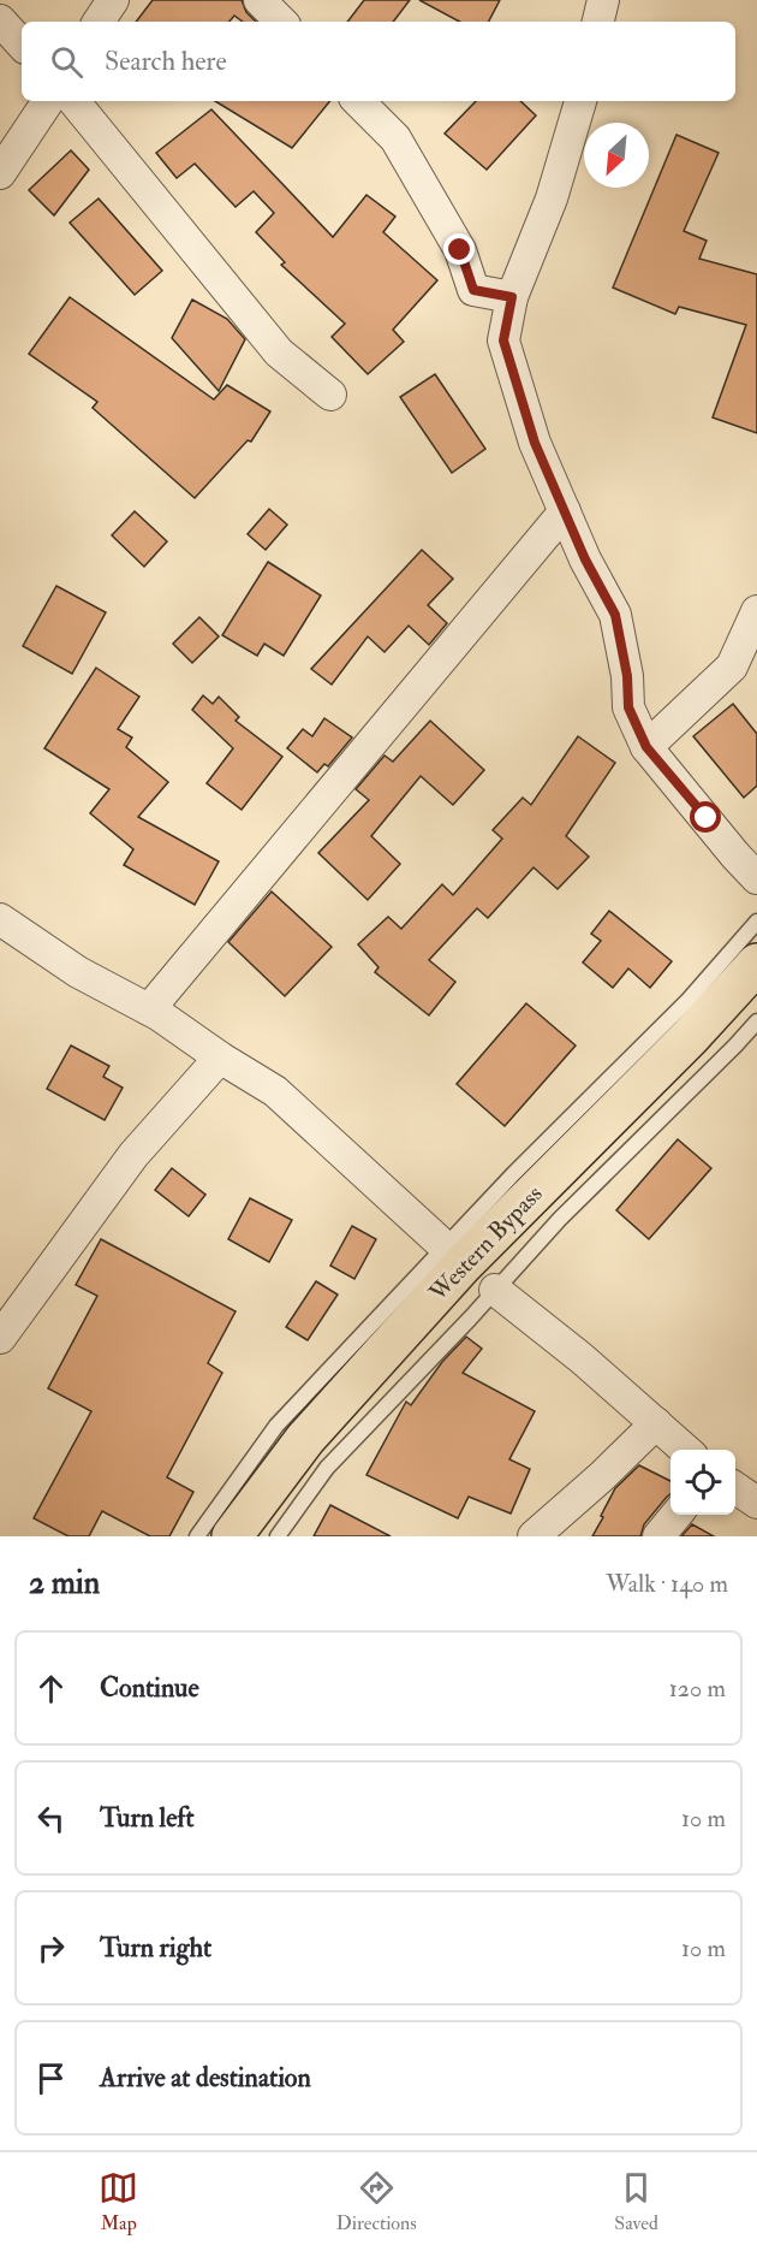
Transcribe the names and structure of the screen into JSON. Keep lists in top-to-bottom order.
{
  "streets": {
    "main road": ["Western Bypass"]
  },
  "north": "bottom left",
  "page": {
    "search": "Search here",
    "heading": ["2 min", "Walk · 140 m"],
    "list": [
      ["Continue", "120 m"],
      ["Turn left", "10 m"],
      ["Turn right", "10 m"],
      "Arrive at destination"
    ],
    "nav": ["Map", "Directions", "Saved"]
  }
}
